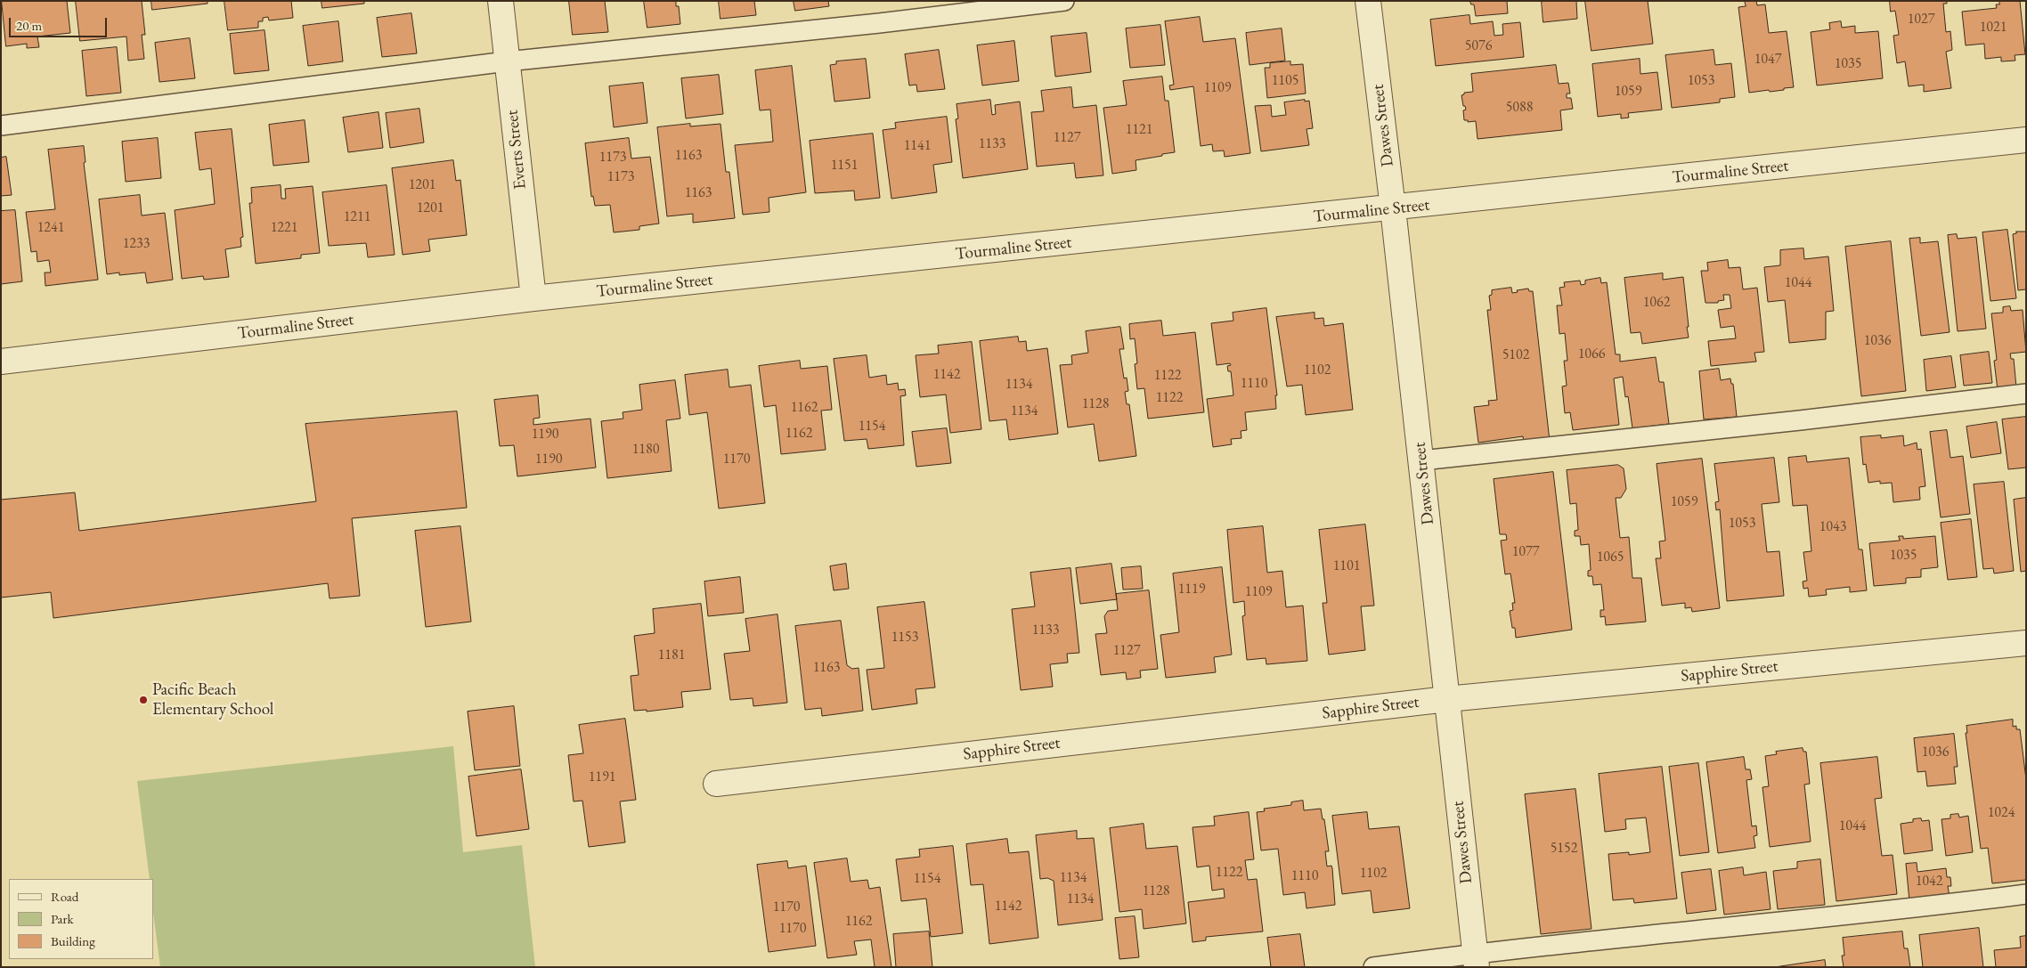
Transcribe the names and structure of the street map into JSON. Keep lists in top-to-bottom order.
{
  "streets": {
    "street": [
      "Dawes Street",
      "Everts Street",
      "Tourmaline Street",
      "Sapphire Street"
    ]
  },
  "crossings": [
    ["Dawes Street", "Tourmaline Street"],
    ["Dawes Street", "Sapphire Street"],
    ["Everts Street", "Tourmaline Street"]
  ],
  "places": ["Pacific Beach Elementary School"],
  "house_numbers": [
    "1027",
    "1021",
    "5076",
    "1047",
    "1035",
    "1105",
    "1053",
    "1109",
    "1059",
    "5088",
    "1121",
    "1127",
    "1133",
    "1141",
    "1163",
    "1173",
    "1151",
    "1173",
    "1201",
    "1163",
    "1201",
    "1211",
    "1241",
    "1221",
    "1233",
    "1044",
    "1062",
    "1036",
    "1066",
    "5102",
    "1102",
    "1142",
    "1122",
    "1110",
    "1134",
    "1122",
    "1128",
    "1162",
    "1134",
    "1154",
    "1162",
    "1190",
    "1180",
    "1190",
    "1170",
    "1059",
    "1053",
    "1043",
    "1077",
    "1035",
    "1065",
    "1101",
    "1119",
    "1109",
    "1133",
    "1153",
    "1127",
    "1181",
    "1163",
    "1036",
    "1191",
    "1024",
    "1044",
    "5152",
    "1122",
    "1102",
    "1110",
    "1134",
    "1154",
    "1042",
    "1128",
    "1134",
    "1142",
    "1170",
    "1162",
    "1170"
  ],
  "legend": ["Road", "Park", "Building"],
  "scale_bar": "20 m"
}
